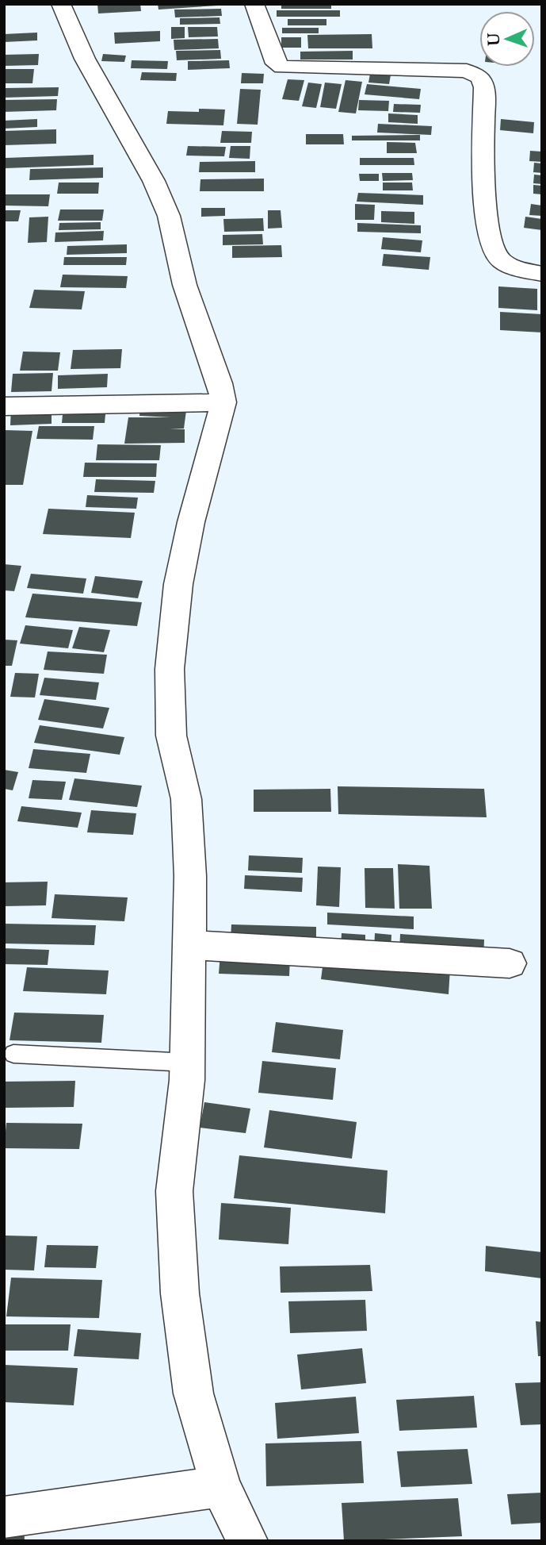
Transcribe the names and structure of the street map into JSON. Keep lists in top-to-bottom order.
{
  "north": "left"
}
